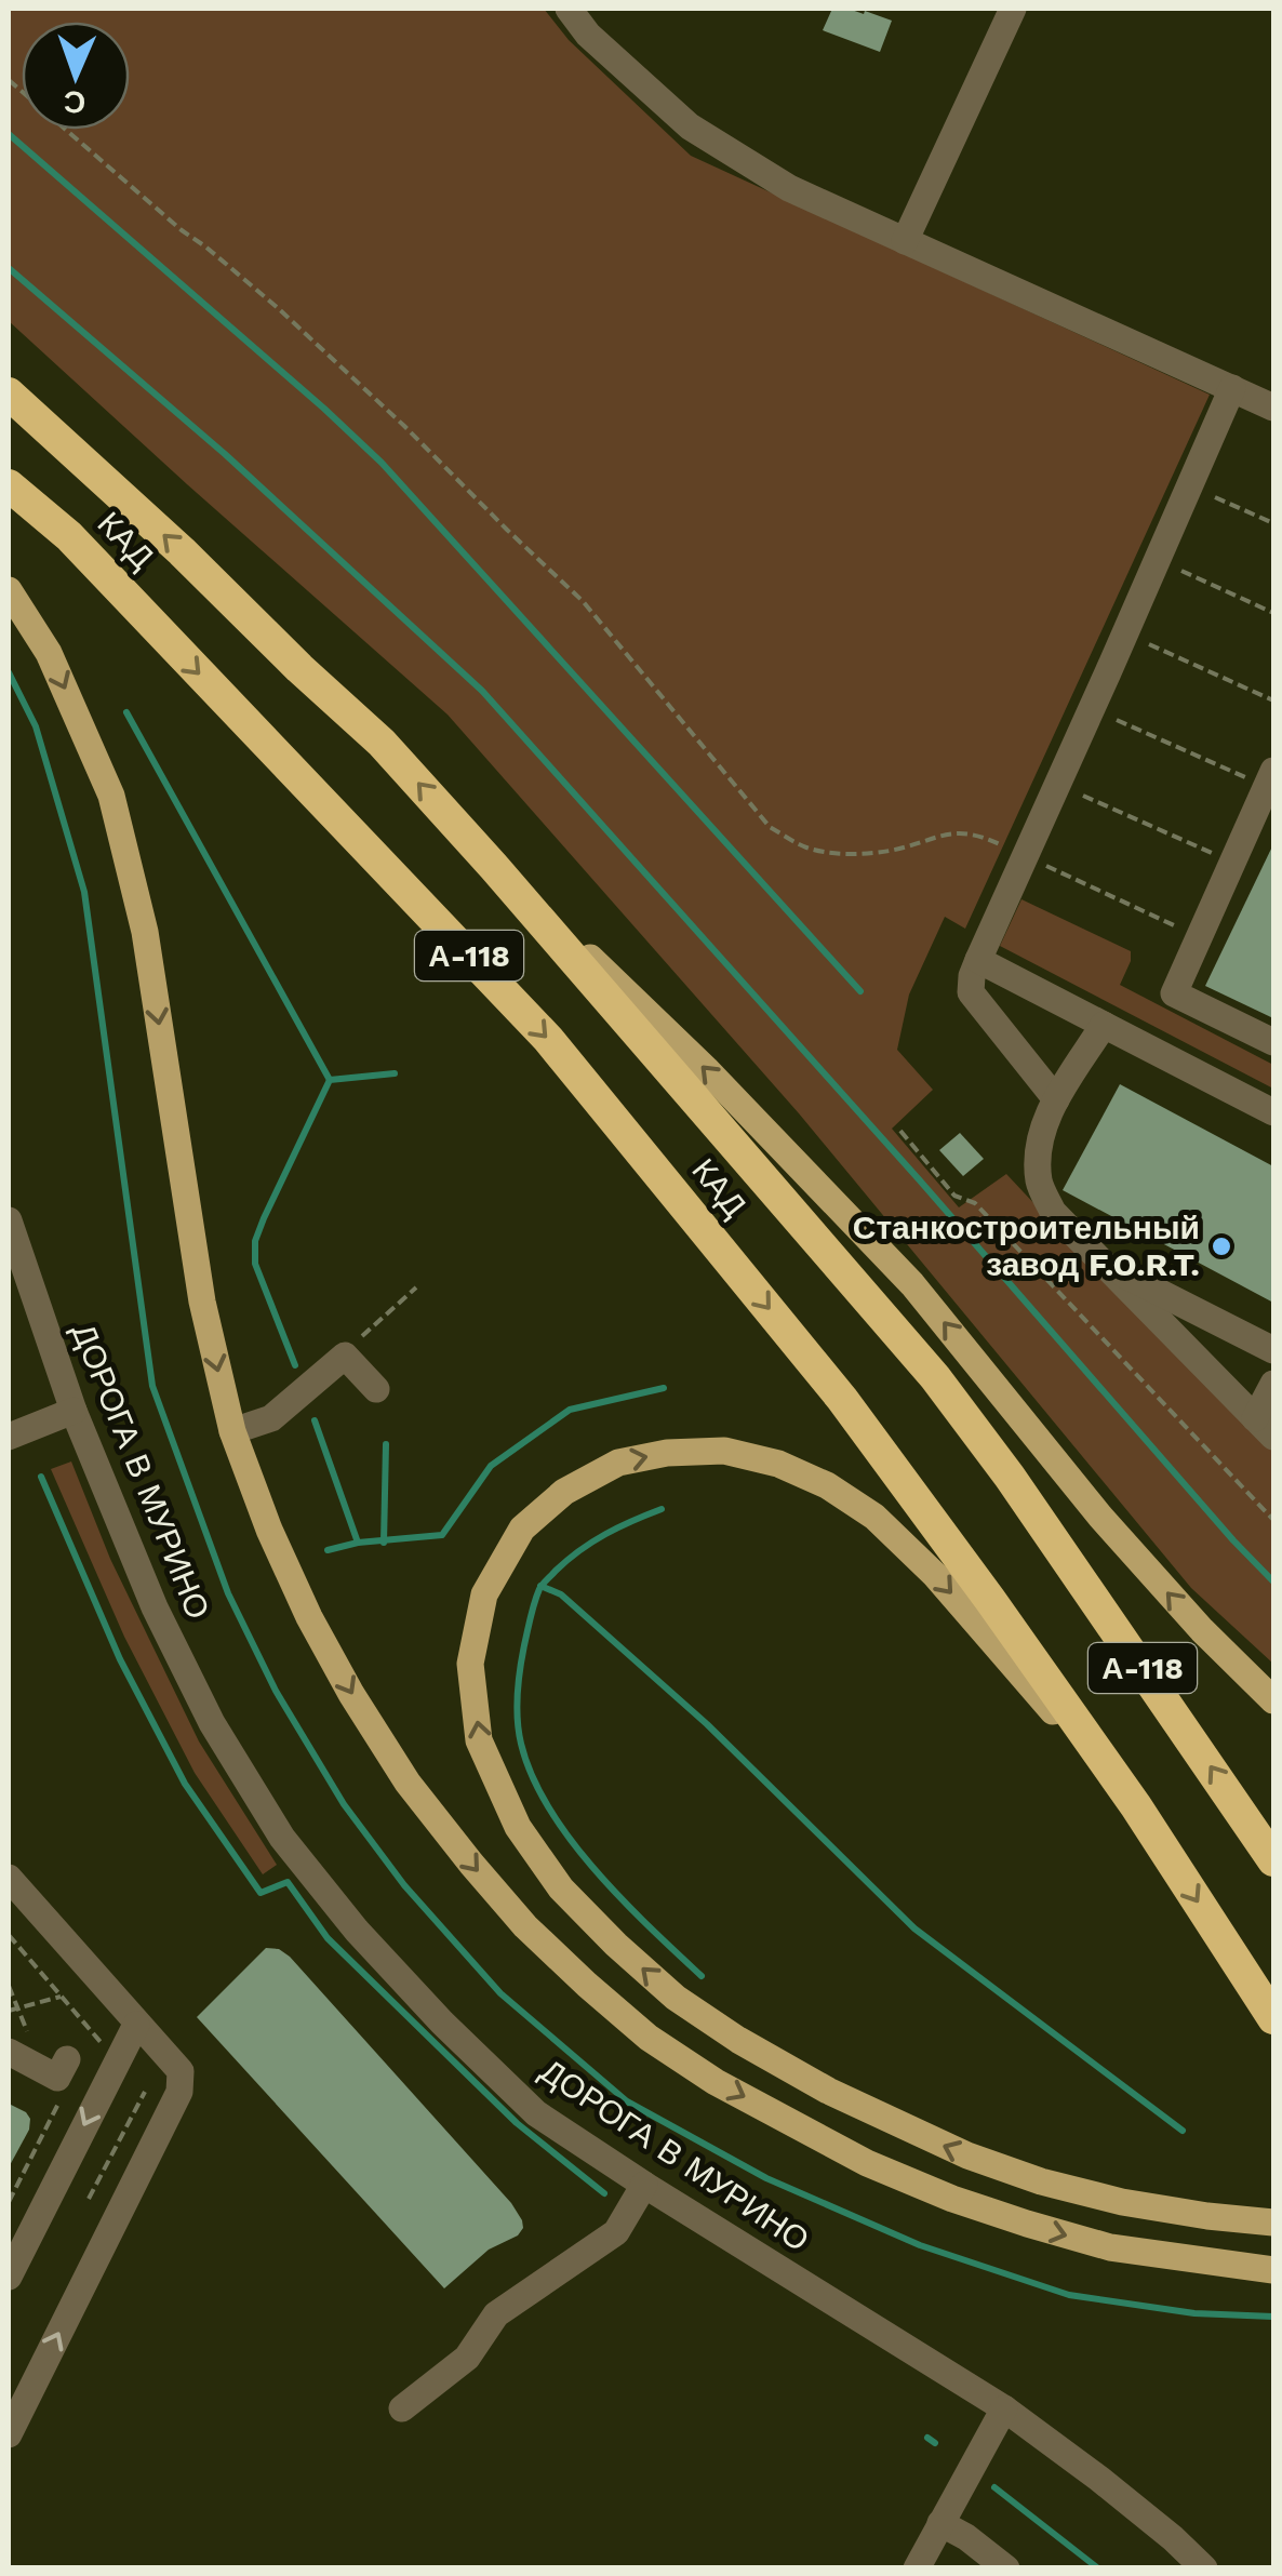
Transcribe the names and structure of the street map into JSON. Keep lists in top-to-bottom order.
{
  "streets": {
    "highway": ["КАД", "А-118"],
    "street": ["ДОРОГА В МУРИНО"]
  },
  "places": ["Станкостроительный завод F.O.R.T."],
  "north": "bottom"
}
